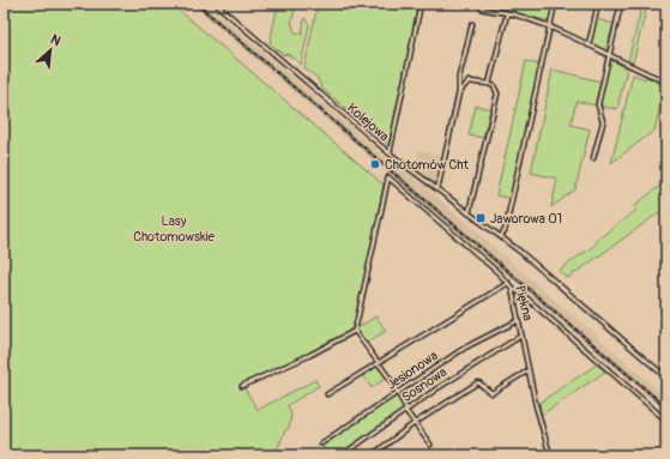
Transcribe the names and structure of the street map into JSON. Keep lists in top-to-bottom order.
{
  "streets": {
    "street": [
      "Kolejowa",
      "Piękna",
      "Jesionowa",
      "Sosnowa"
    ]
  },
  "crossings": [
    ["Piękna", "Jesionowa"],
    ["Piękna", "Sosnowa"]
  ],
  "parks": ["Lasy Chotomowskie"],
  "places": {
    "other": ["Chotomów Cht"],
    "transit": ["Jaworowa 01"]
  },
  "north": "top right"
}
